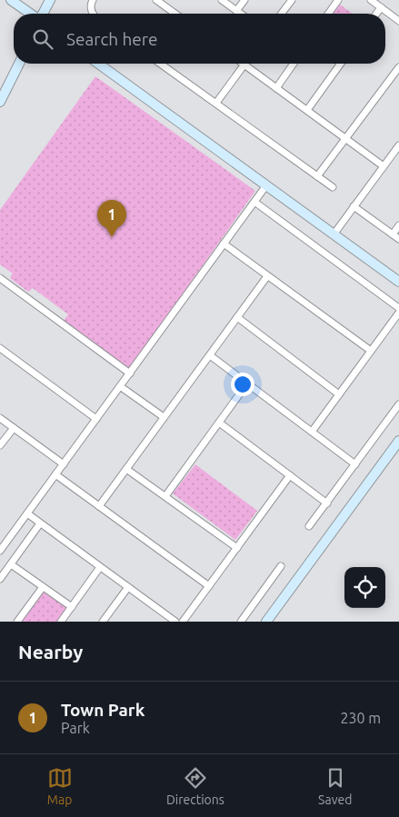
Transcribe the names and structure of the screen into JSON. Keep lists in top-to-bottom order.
{
  "page": {
    "search": "Search here",
    "pins": "1",
    "heading": "Nearby",
    "list": [
      {
        "mark": "1",
        "name": "Town Park",
        "note": "Park",
        "value": "230 m"
      }
    ],
    "nav": ["Map", "Directions", "Saved"]
  }
}
